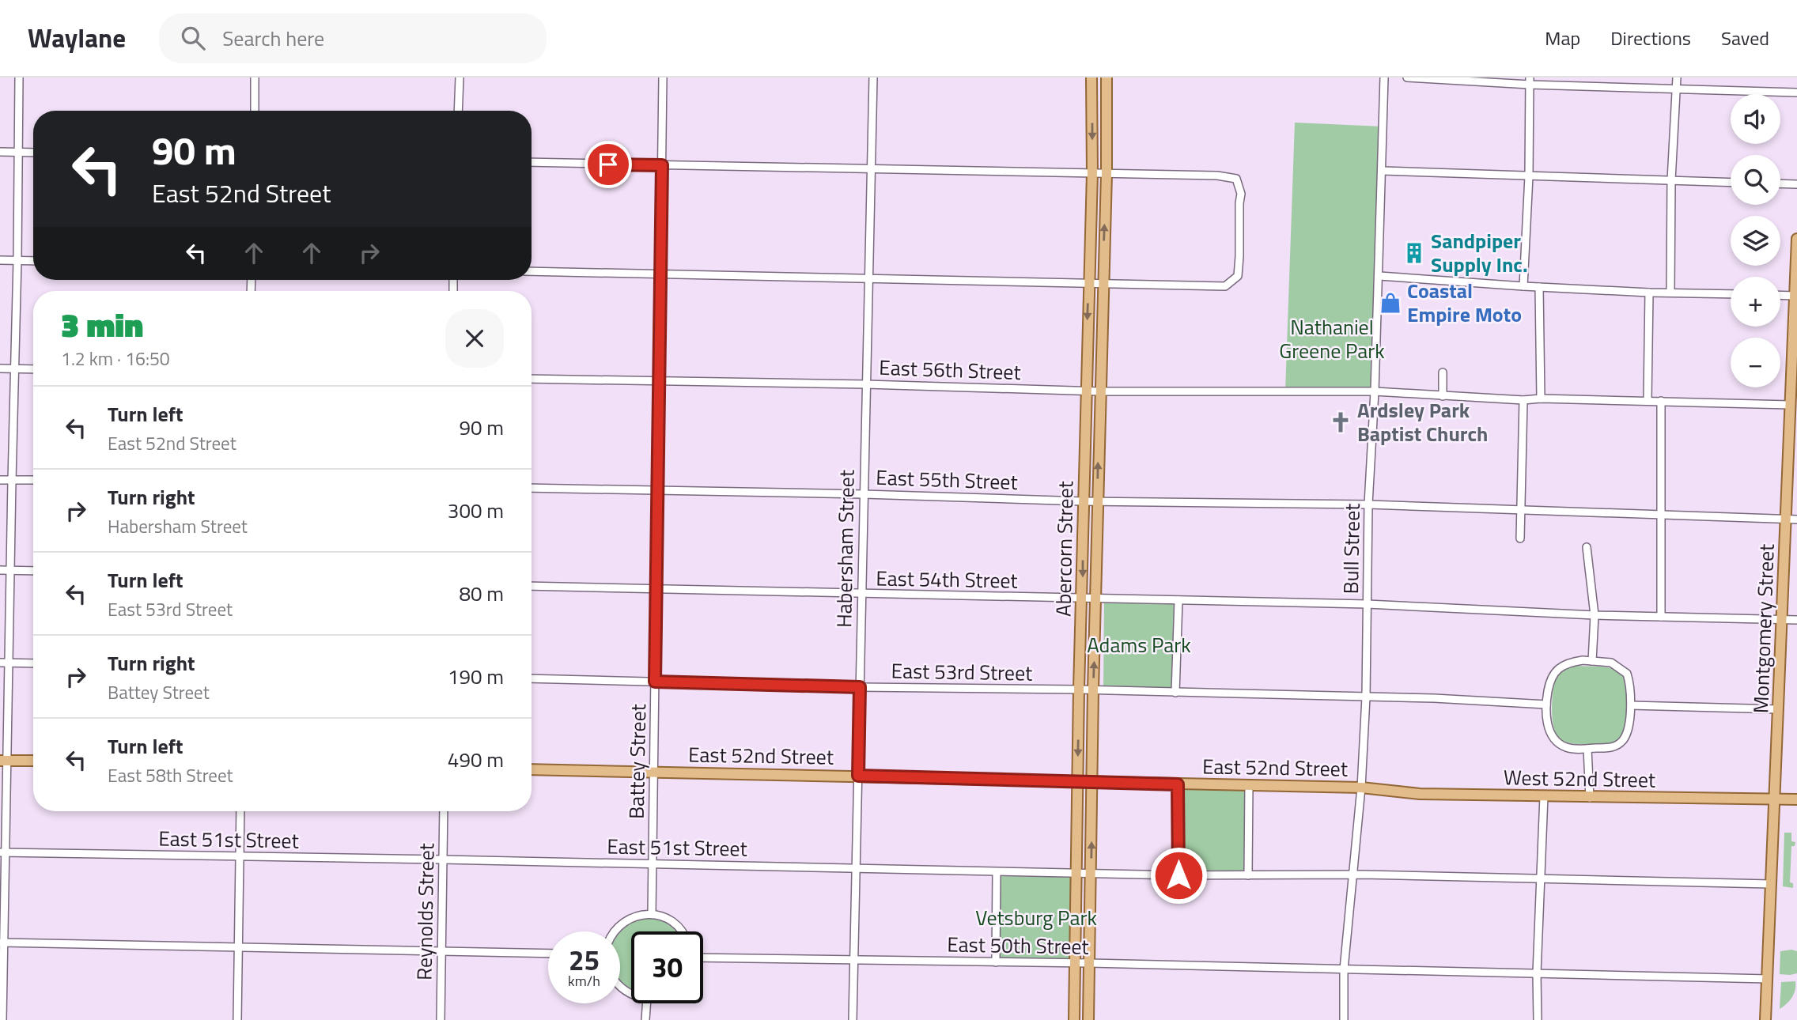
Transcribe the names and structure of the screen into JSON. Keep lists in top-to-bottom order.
{
  "streets": {
    "main road": [
      "Abercorn Street",
      "Montgomery Street",
      "East 52nd Street",
      "West 52nd Street"
    ],
    "street": [
      "East 56th Street",
      "East 55th Street",
      "Habersham Street",
      "Bull Street",
      "East 54th Street",
      "East 53rd Street",
      "Battey Street",
      "East 51st Street",
      "Reynolds Street",
      "East 50th Street"
    ]
  },
  "crossings": [
    ["East 56th Street", "Habersham Street"],
    ["East 56th Street", "Abercorn Street"],
    ["East 56th Street", "Bull Street"],
    ["East 56th Street", "Montgomery Street"],
    ["East 56th Street", "Battey Street"],
    ["East 55th Street", "Habersham Street"],
    ["East 55th Street", "Abercorn Street"],
    ["East 55th Street", "Bull Street"],
    ["East 55th Street", "Montgomery Street"],
    ["East 55th Street", "Battey Street"],
    ["Habersham Street", "East 54th Street"],
    ["Habersham Street", "East 53rd Street"],
    ["Habersham Street", "East 52nd Street"],
    ["Habersham Street", "East 51st Street"],
    ["Habersham Street", "East 50th Street"],
    ["Abercorn Street", "East 54th Street"],
    ["Abercorn Street", "East 53rd Street"],
    ["Abercorn Street", "East 52nd Street"],
    ["Abercorn Street", "East 51st Street"],
    ["Abercorn Street", "East 50th Street"],
    ["Bull Street", "East 54th Street"],
    ["Bull Street", "East 53rd Street"],
    ["Bull Street", "East 52nd Street"],
    ["Bull Street", "West 52nd Street"],
    ["Bull Street", "East 51st Street"],
    ["Bull Street", "East 50th Street"],
    ["East 54th Street", "Montgomery Street"],
    ["East 54th Street", "Battey Street"],
    ["Montgomery Street", "West 52nd Street"],
    ["Montgomery Street", "East 51st Street"],
    ["Montgomery Street", "East 50th Street"],
    ["East 53rd Street", "Battey Street"],
    ["East 52nd Street", "Battey Street"],
    ["East 52nd Street", "West 52nd Street"],
    ["Battey Street", "East 51st Street"],
    ["East 51st Street", "Reynolds Street"]
  ],
  "parks": ["Nathaniel Greene Park", "Adams Park", "Vetsburg Park"],
  "places": {
    "building": ["Sandpiper Supply Inc."],
    "shop": ["Coastal Empire Moto"],
    "church": ["Ardsley Park Baptist Church"]
  },
  "page": {
    "header": "Waylane",
    "search": "Search here",
    "nav": ["Map", "Directions", "Saved"],
    "map_buttons": ["+", "−"],
    "turn": ["90 m", "East 52nd Street"],
    "heading": ["3 min", "1.2 km · 16:50"],
    "list": [
      {
        "name": "Turn left",
        "note": "East 52nd Street",
        "value": "90 m"
      },
      {
        "name": "Turn right",
        "note": "Habersham Street",
        "value": "300 m"
      },
      {
        "name": "Turn left",
        "note": "East 53rd Street",
        "value": "80 m"
      },
      {
        "name": "Turn right",
        "note": "Battey Street",
        "value": "190 m"
      },
      {
        "name": "Turn left",
        "note": "East 58th Street",
        "value": "490 m"
      }
    ],
    "speed": "25 km/h",
    "limit": "30"
  }
}
